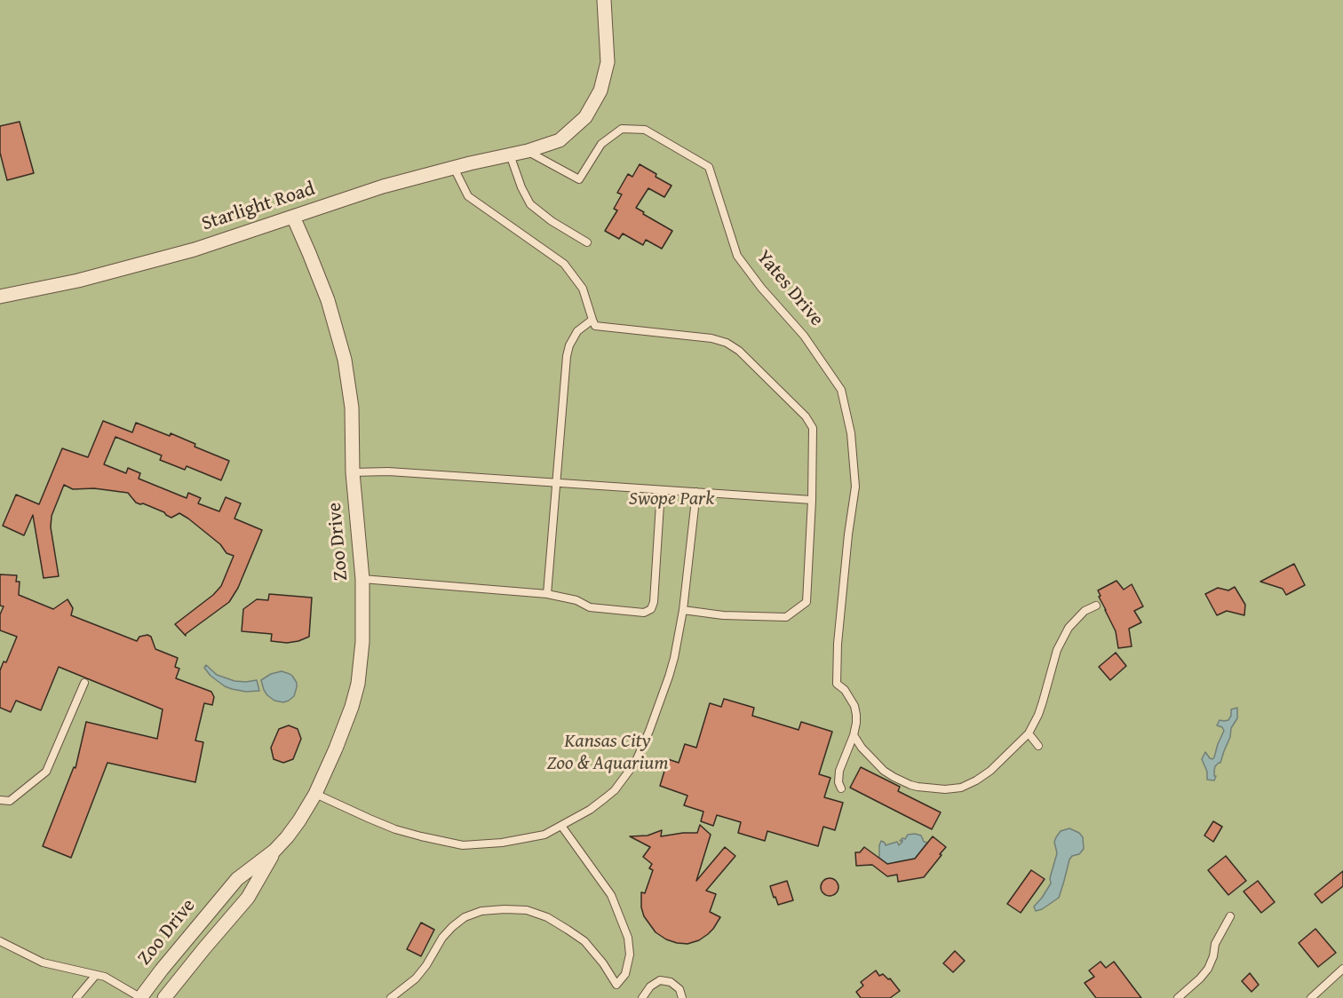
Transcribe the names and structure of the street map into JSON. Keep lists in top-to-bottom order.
{
  "streets": {
    "street": ["Starlight Road", "Zoo Drive"],
    "lane": ["Yates Drive"]
  },
  "crossings": [
    ["Starlight Road", "Yates Drive"],
    ["Starlight Road", "Zoo Drive"]
  ],
  "parks": ["Swope Park", "Kansas City Zoo & Aquarium"]
}
